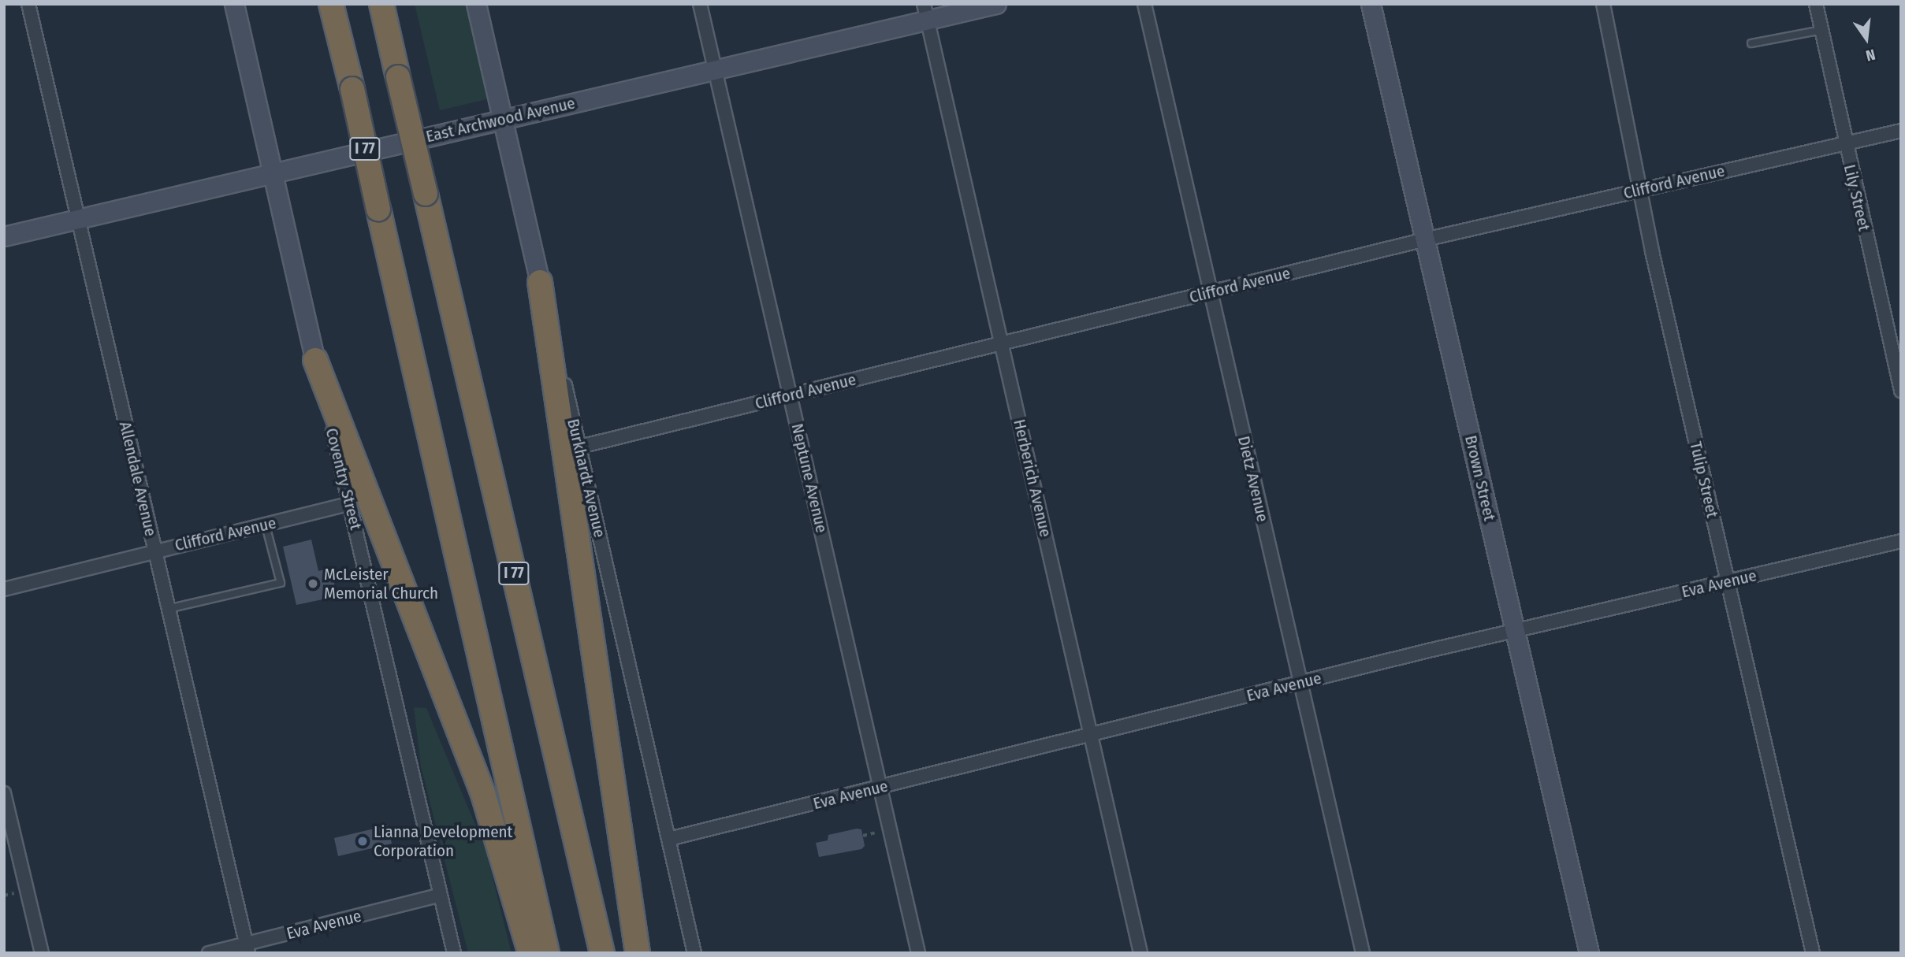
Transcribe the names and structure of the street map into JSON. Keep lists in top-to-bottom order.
{
  "streets": {
    "highway": ["I 77"],
    "main road": [
      "East Archwood Avenue",
      "Burkhardt Avenue",
      "Brown Street",
      "Coventry Street"
    ],
    "street": [
      "Clifford Avenue",
      "Lily Street",
      "Neptune Avenue",
      "Herberich Avenue",
      "Allendale Avenue",
      "Dietz Avenue",
      "Tulip Street",
      "Eva Avenue"
    ]
  },
  "crossings": [
    ["East Archwood Avenue", "Burkhardt Avenue"],
    ["East Archwood Avenue", "Neptune Avenue"],
    ["East Archwood Avenue", "Herberich Avenue"],
    ["East Archwood Avenue", "Allendale Avenue"],
    ["East Archwood Avenue", "Coventry Street"],
    ["Clifford Avenue", "Lily Street"],
    ["Clifford Avenue", "Burkhardt Avenue"],
    ["Clifford Avenue", "Neptune Avenue"],
    ["Clifford Avenue", "Herberich Avenue"],
    ["Clifford Avenue", "Brown Street"],
    ["Clifford Avenue", "Allendale Avenue"],
    ["Clifford Avenue", "Coventry Street"],
    ["Clifford Avenue", "Dietz Avenue"],
    ["Clifford Avenue", "Tulip Street"],
    ["Burkhardt Avenue", "Eva Avenue"],
    ["Neptune Avenue", "Eva Avenue"],
    ["Herberich Avenue", "Eva Avenue"],
    ["Brown Street", "Eva Avenue"],
    ["Allendale Avenue", "Eva Avenue"],
    ["Coventry Street", "Eva Avenue"],
    ["Dietz Avenue", "Eva Avenue"],
    ["Tulip Street", "Eva Avenue"]
  ],
  "places": ["McLeister Memorial Church", "Lianna Development Corporation"],
  "north": "bottom"
}
